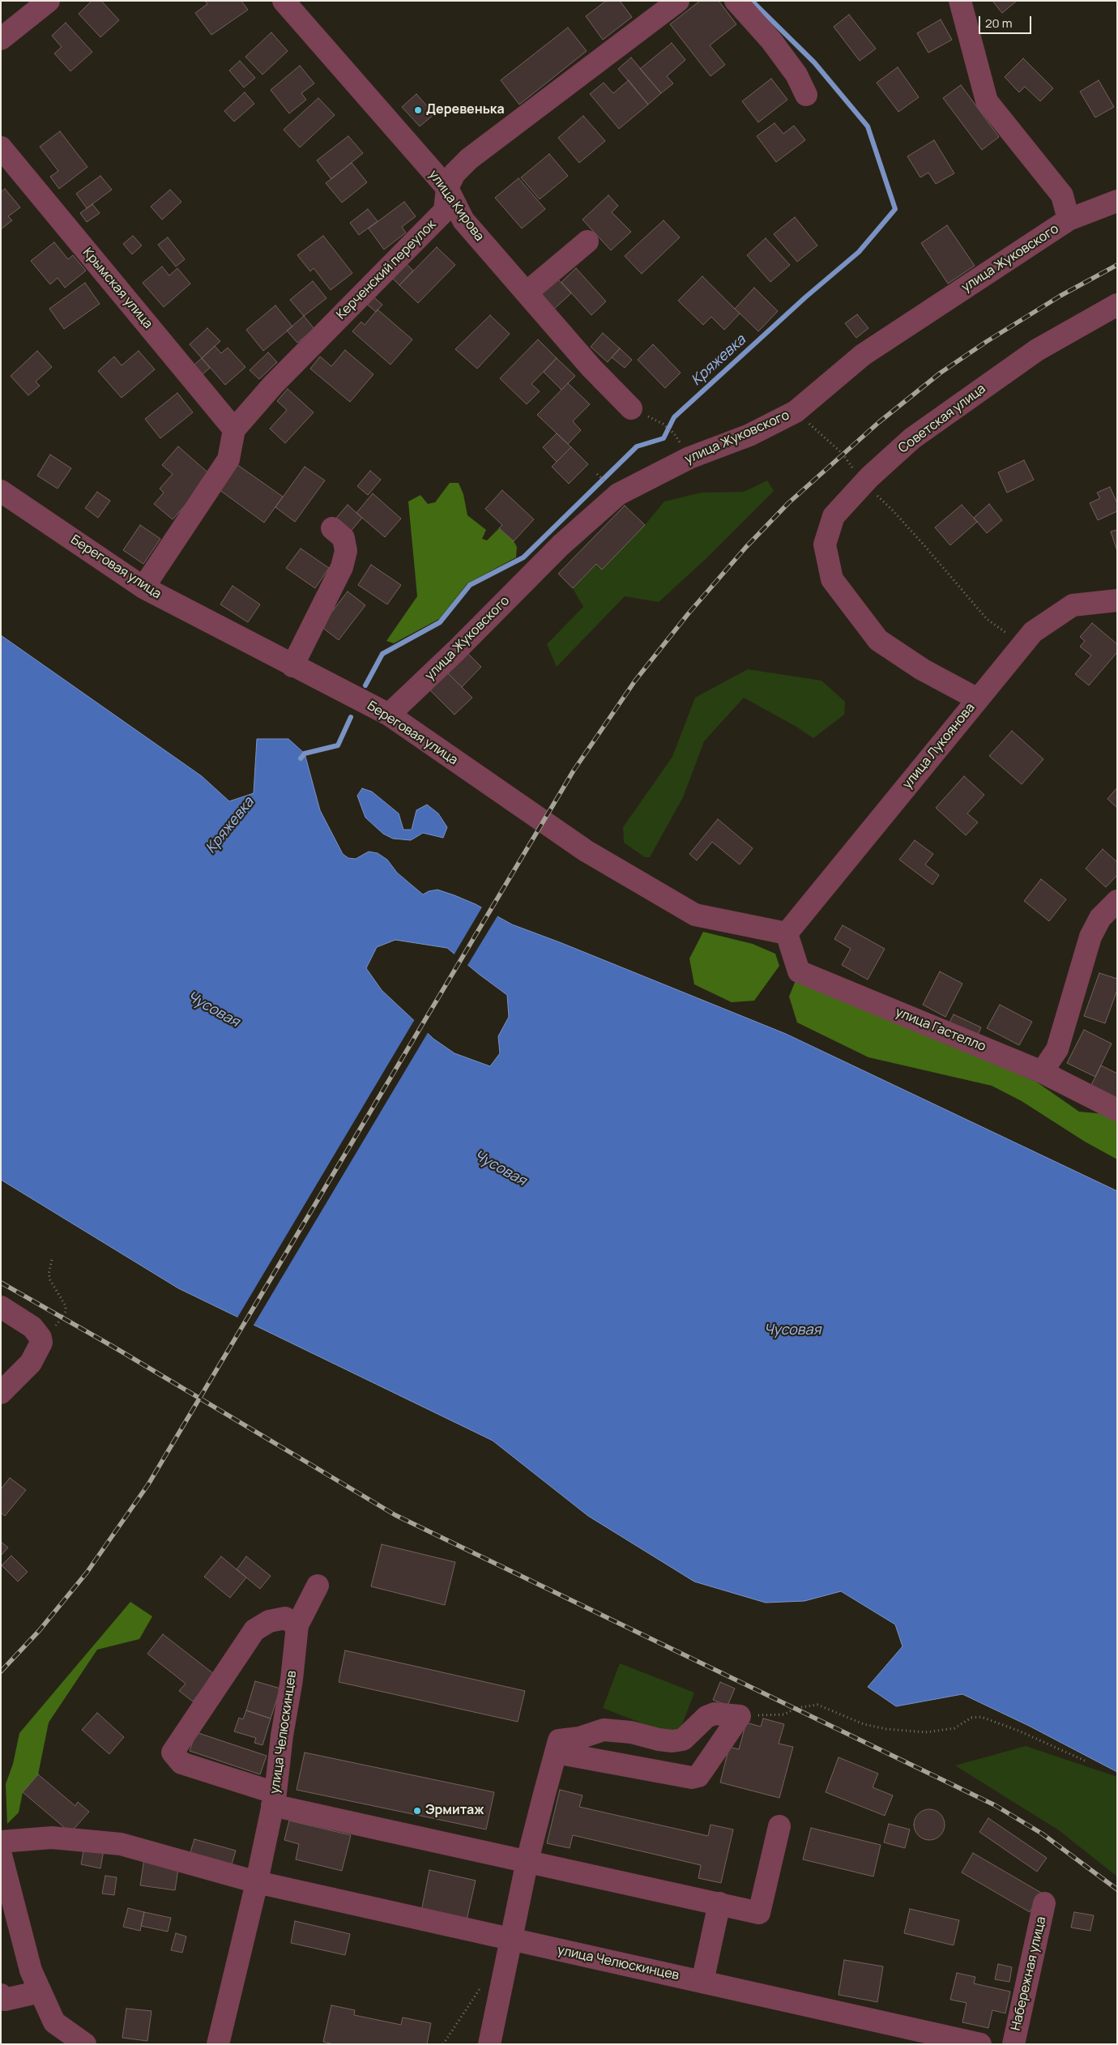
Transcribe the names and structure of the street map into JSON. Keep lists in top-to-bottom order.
{
  "streets": {
    "street": [
      "улица Кирова",
      "улица Жуковского",
      "Керченский переулок",
      "Крымская улица",
      "Советская улица",
      "Береговая улица",
      "улица Лукоянова",
      "улица Гастелло",
      "улица Челюскинцев",
      "Набережная улица"
    ]
  },
  "crossings": [
    ["улица Кирова", "Керченский переулок"],
    ["улица Жуковского", "Береговая улица"],
    ["Керченский переулок", "Крымская улица"],
    ["Советская улица", "улица Лукоянова"],
    ["Береговая улица", "улица Лукоянова"],
    ["Береговая улица", "улица Гастелло"],
    ["улица Лукоянова", "улица Гастелло"]
  ],
  "water": ["Кряжевка", "Чусовая"],
  "places": ["Деревенька", "Эрмитаж"],
  "scale_bar": "20 m"
}
